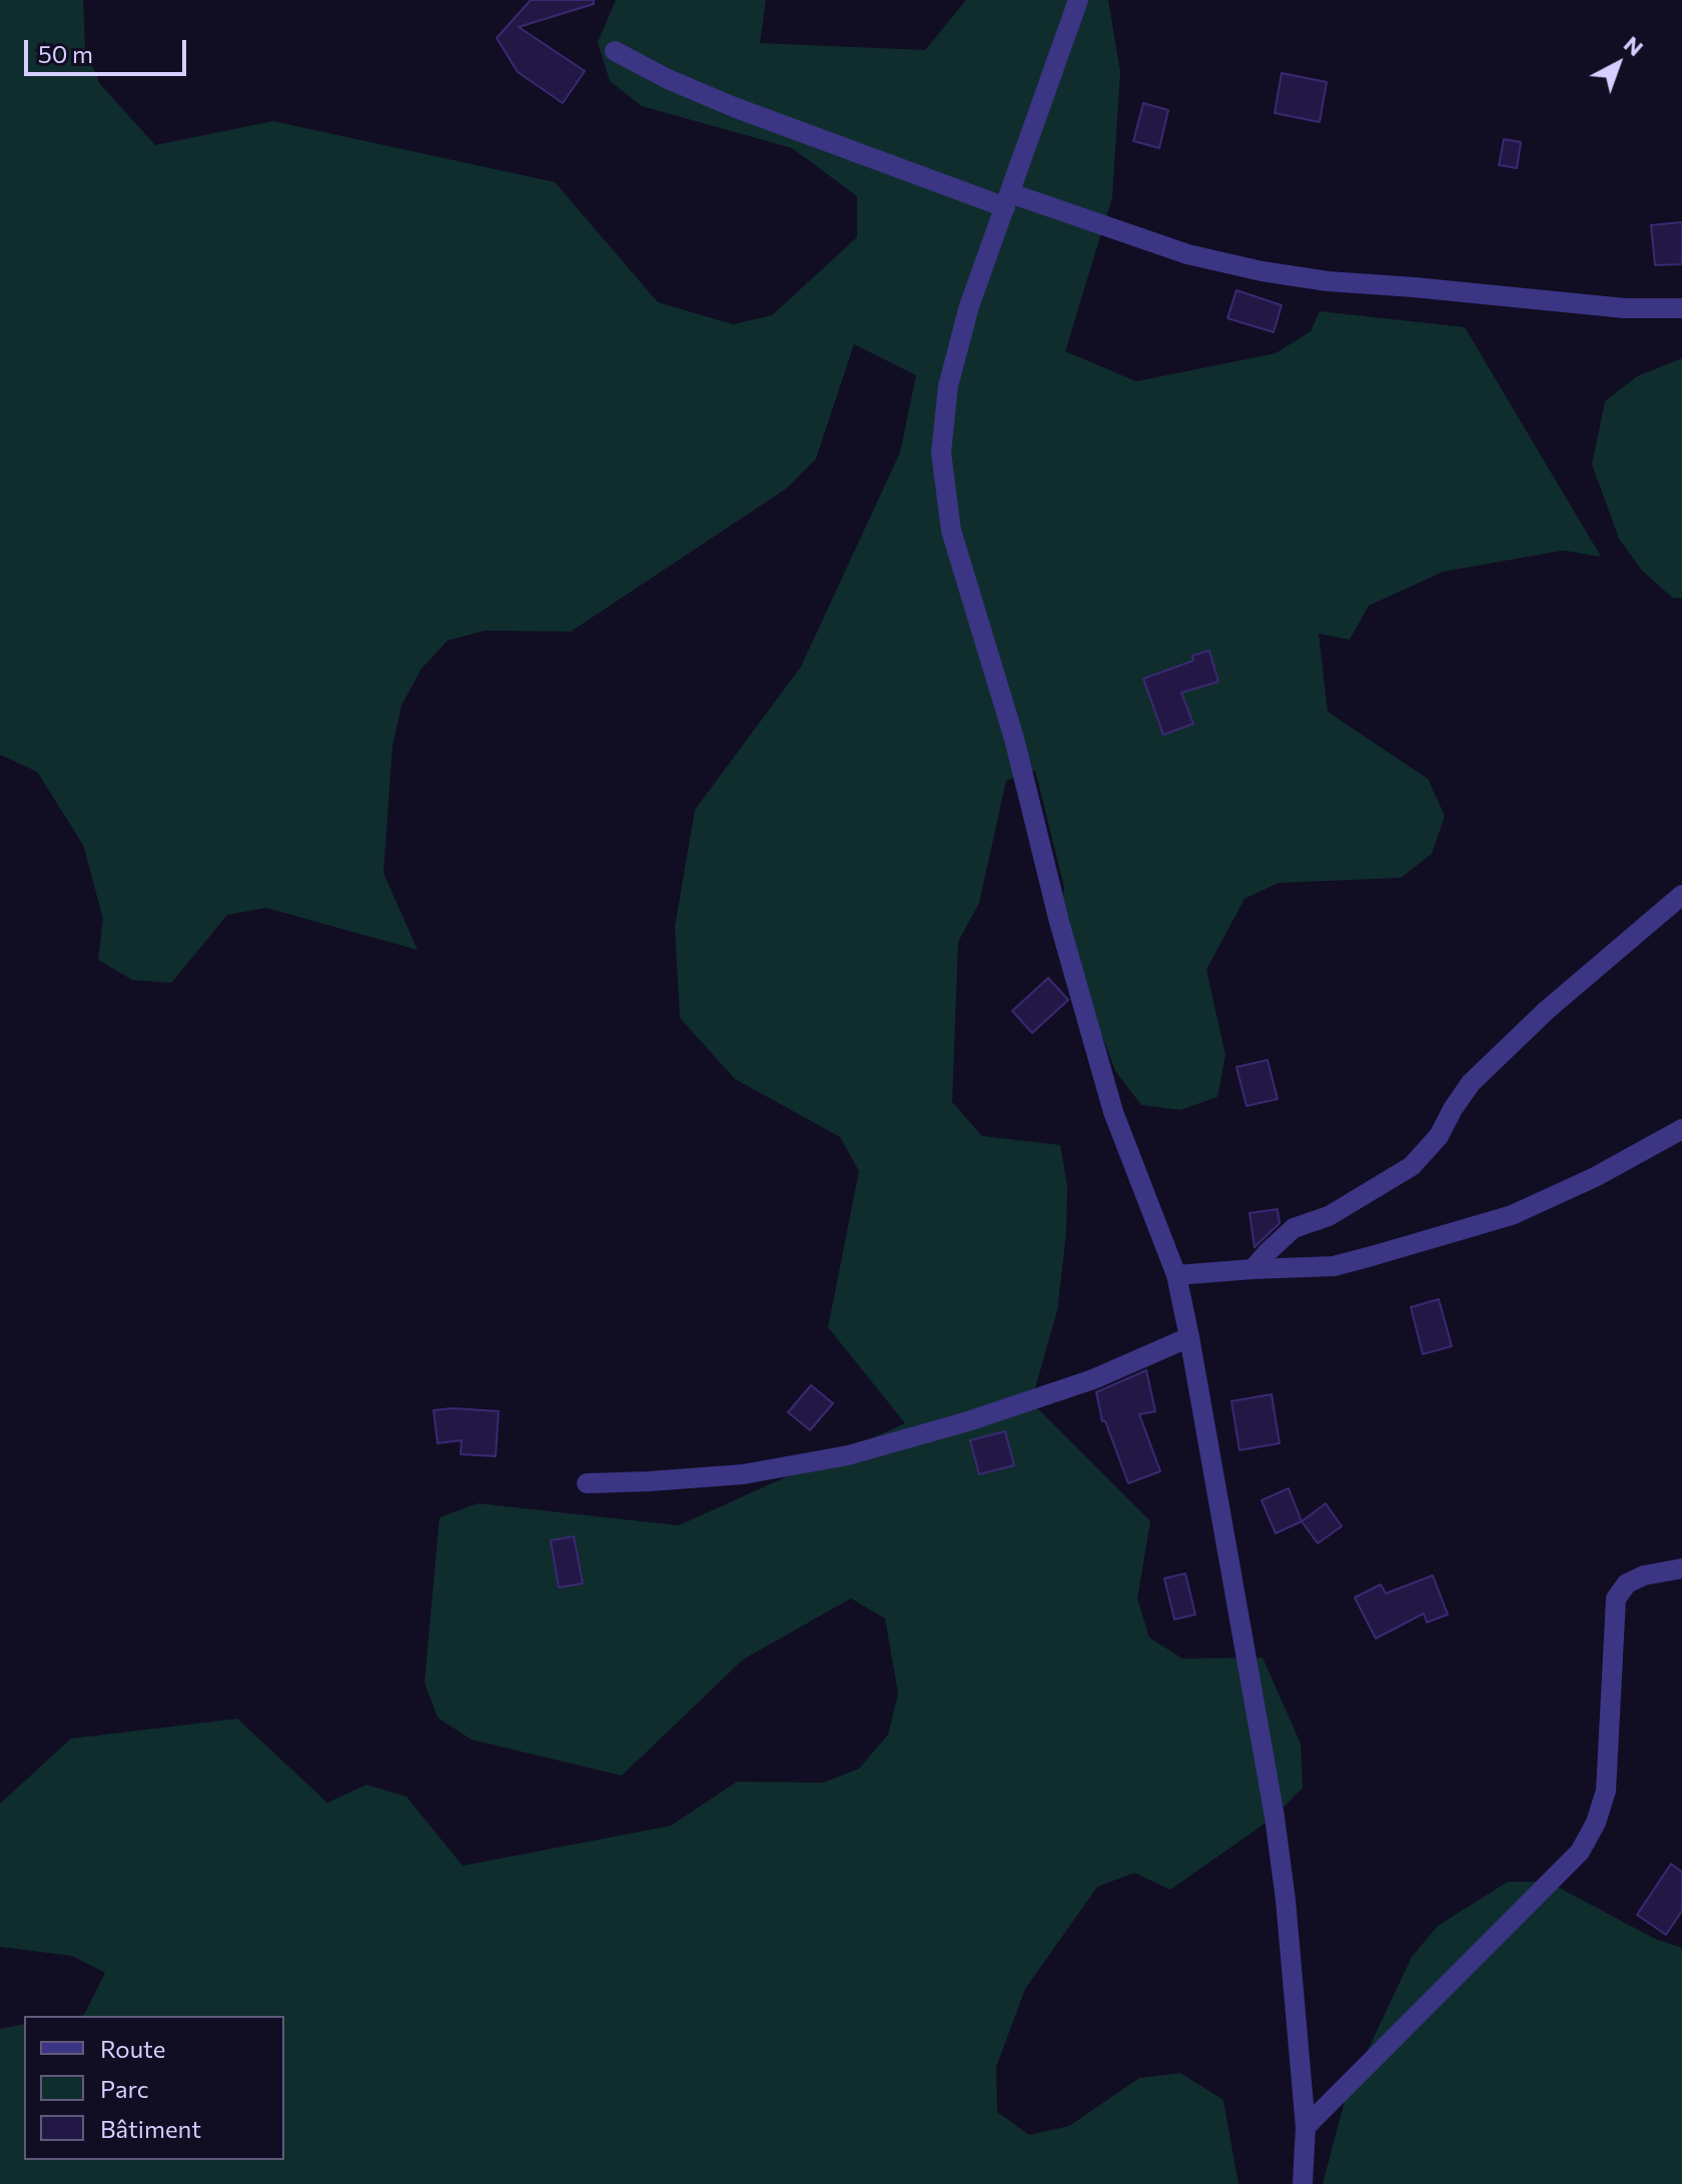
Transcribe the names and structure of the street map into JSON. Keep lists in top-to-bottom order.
{
  "legend": ["Route", "Parc", "Bâtiment"],
  "scale_bar": "50 m",
  "north": "top right"
}
